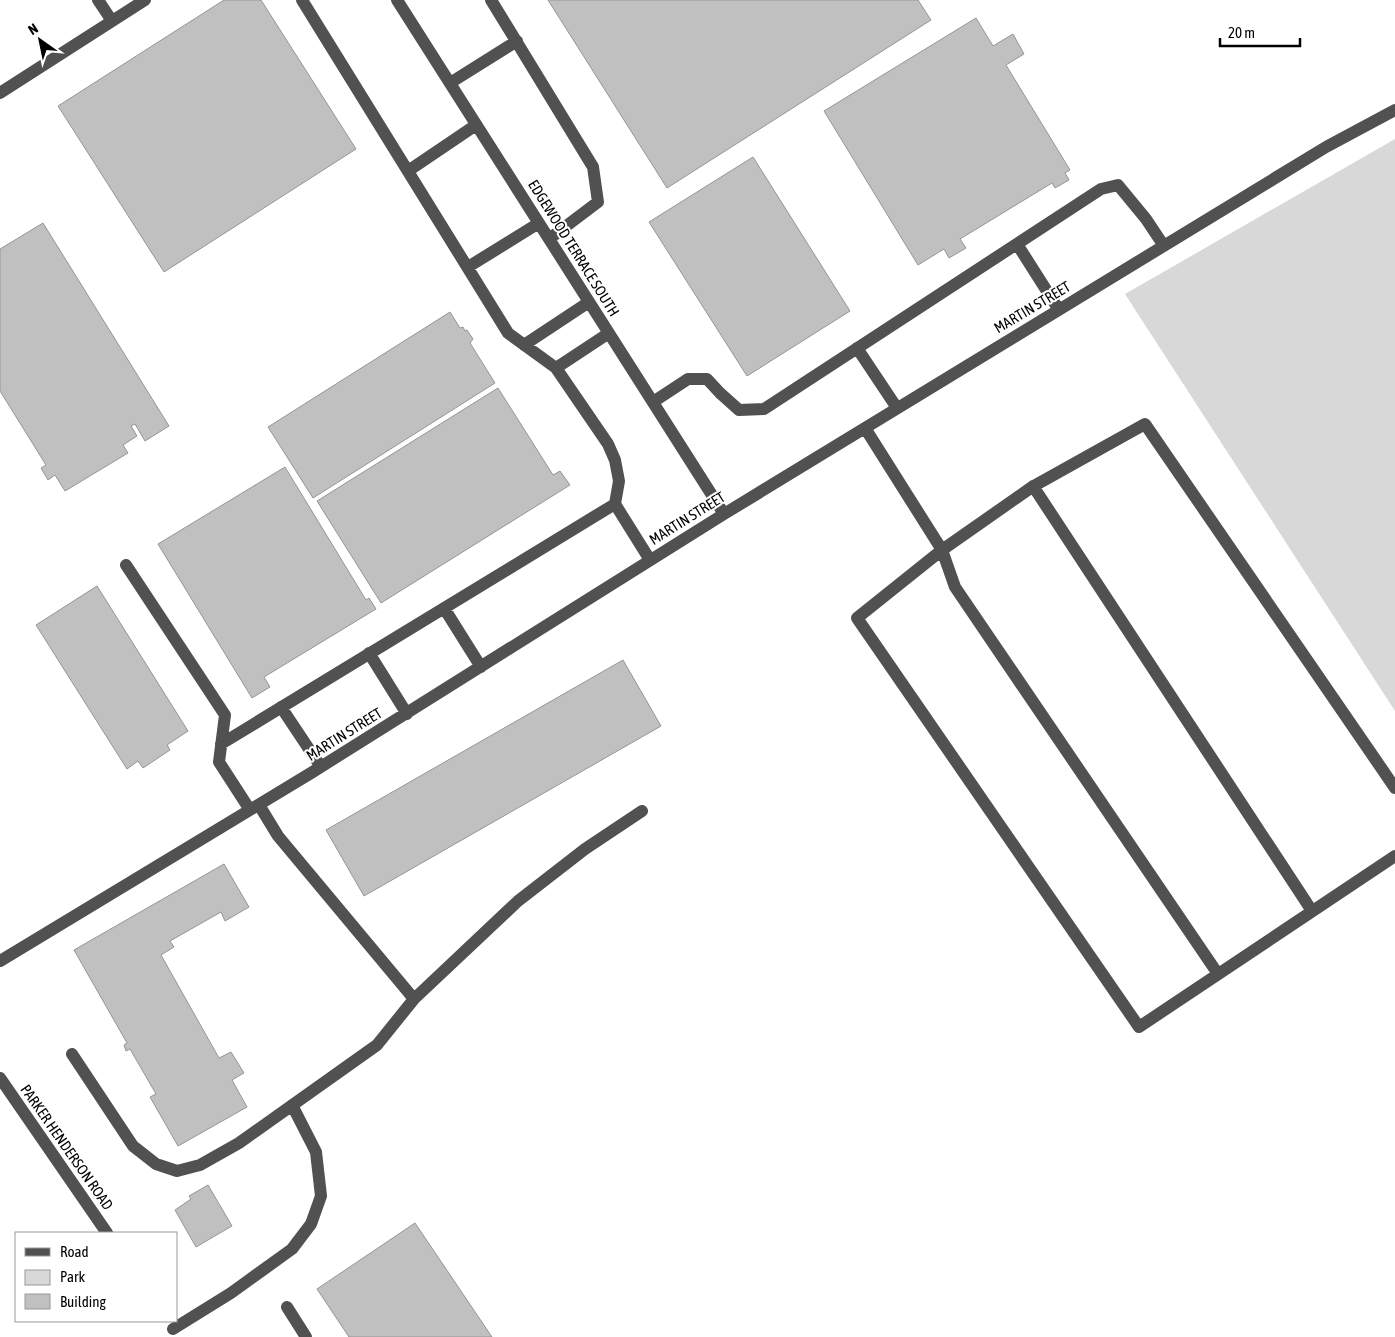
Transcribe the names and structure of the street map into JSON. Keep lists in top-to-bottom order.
{
  "streets": {
    "street": ["EDGEWOOD TERRACE SOUTH", "MARTIN STREET", "PARKER HENDERSON ROAD"]
  },
  "crossings": [
    ["EDGEWOOD TERRACE SOUTH", "MARTIN STREET"]
  ],
  "legend": ["Road", "Park", "Building"],
  "scale_bar": "20 m",
  "north": "top left"
}
